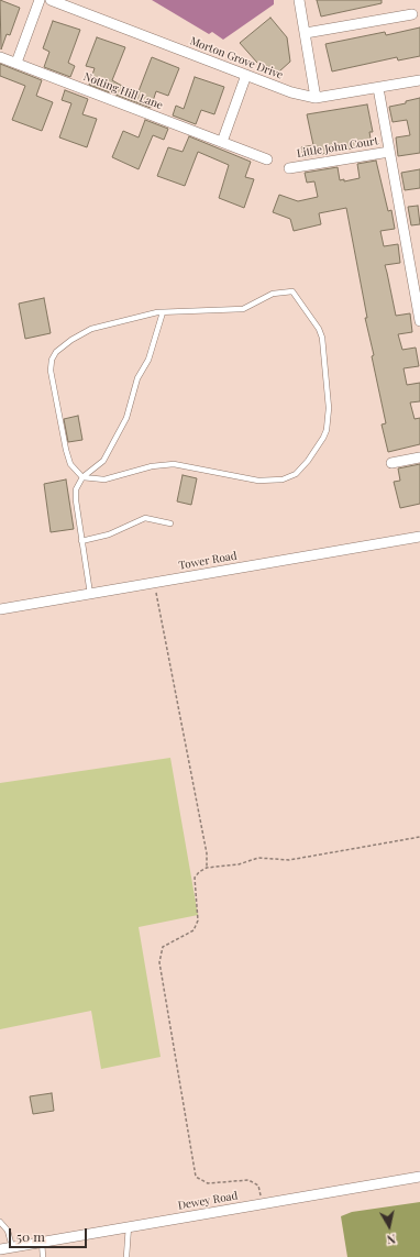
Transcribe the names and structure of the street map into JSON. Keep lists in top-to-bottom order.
{
  "streets": {
    "street": [
      "Morton Grove Drive",
      "Notting Hill Lane",
      "Little John Court",
      "Tower Road",
      "Dewey Road"
    ]
  },
  "crossings": [
    ["Morton Grove Drive", "Little John Court"]
  ],
  "scale_bar": "50 m",
  "north": "bottom"
}
